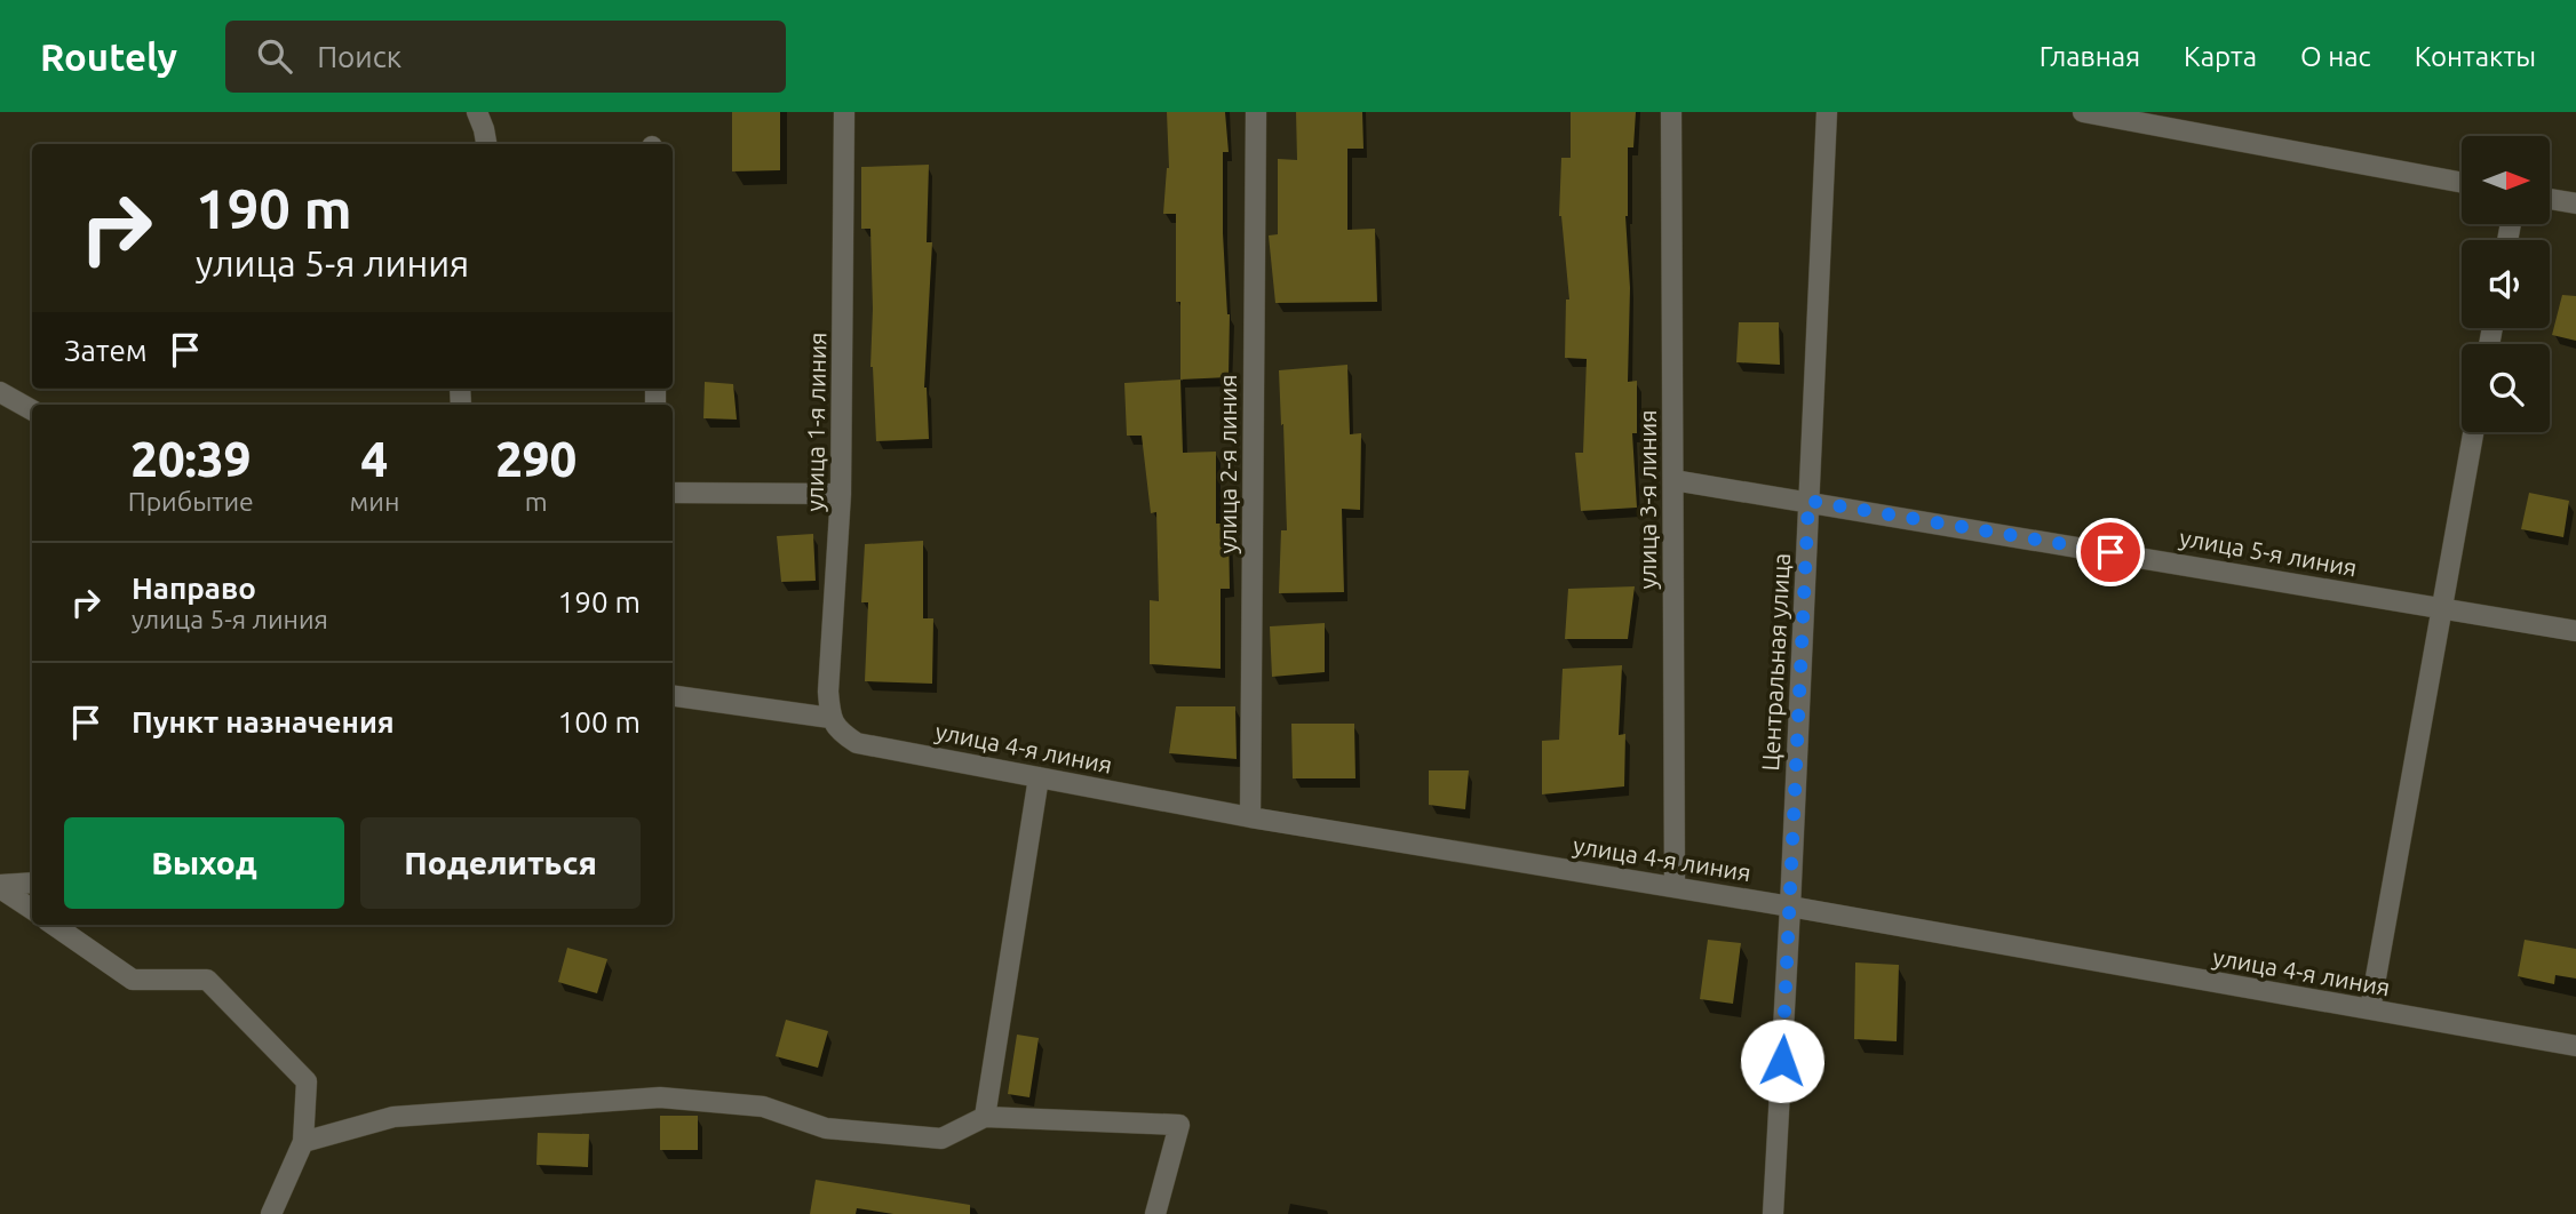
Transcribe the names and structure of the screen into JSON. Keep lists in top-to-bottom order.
{
  "streets": {
    "street": [
      "улица 1-я линия",
      "улица 2-я линия",
      "улица 3-я линия",
      "улица 5-я линия",
      "Центральная улица",
      "улица 4-я линия"
    ]
  },
  "crossings": [
    ["улица 1-я линия", "улица 4-я линия"],
    ["улица 2-я линия", "улица 4-я линия"],
    ["улица 3-я линия", "улица 5-я линия"],
    ["улица 3-я линия", "улица 4-я линия"],
    ["улица 5-я линия", "Центральная улица"],
    ["Центральная улица", "улица 4-я линия"]
  ],
  "north": "right",
  "page": {
    "header": "Routely",
    "search": "Поиск",
    "nav": [
      "Главная",
      "Карта",
      "О нас",
      "Контакты"
    ],
    "turn": ["190 m", "улица 5-я линия"],
    "then": "Затем",
    "eta": [
      "20:39",
      "Прибытие",
      "4",
      "мин",
      "290",
      "m"
    ],
    "list": [
      {
        "name": "Направо",
        "note": "улица 5-я линия",
        "value": "190 m"
      },
      {
        "name": "Пункт назначения",
        "value": "100 m"
      }
    ],
    "buttons": ["Выход", "Поделиться"]
  }
}
